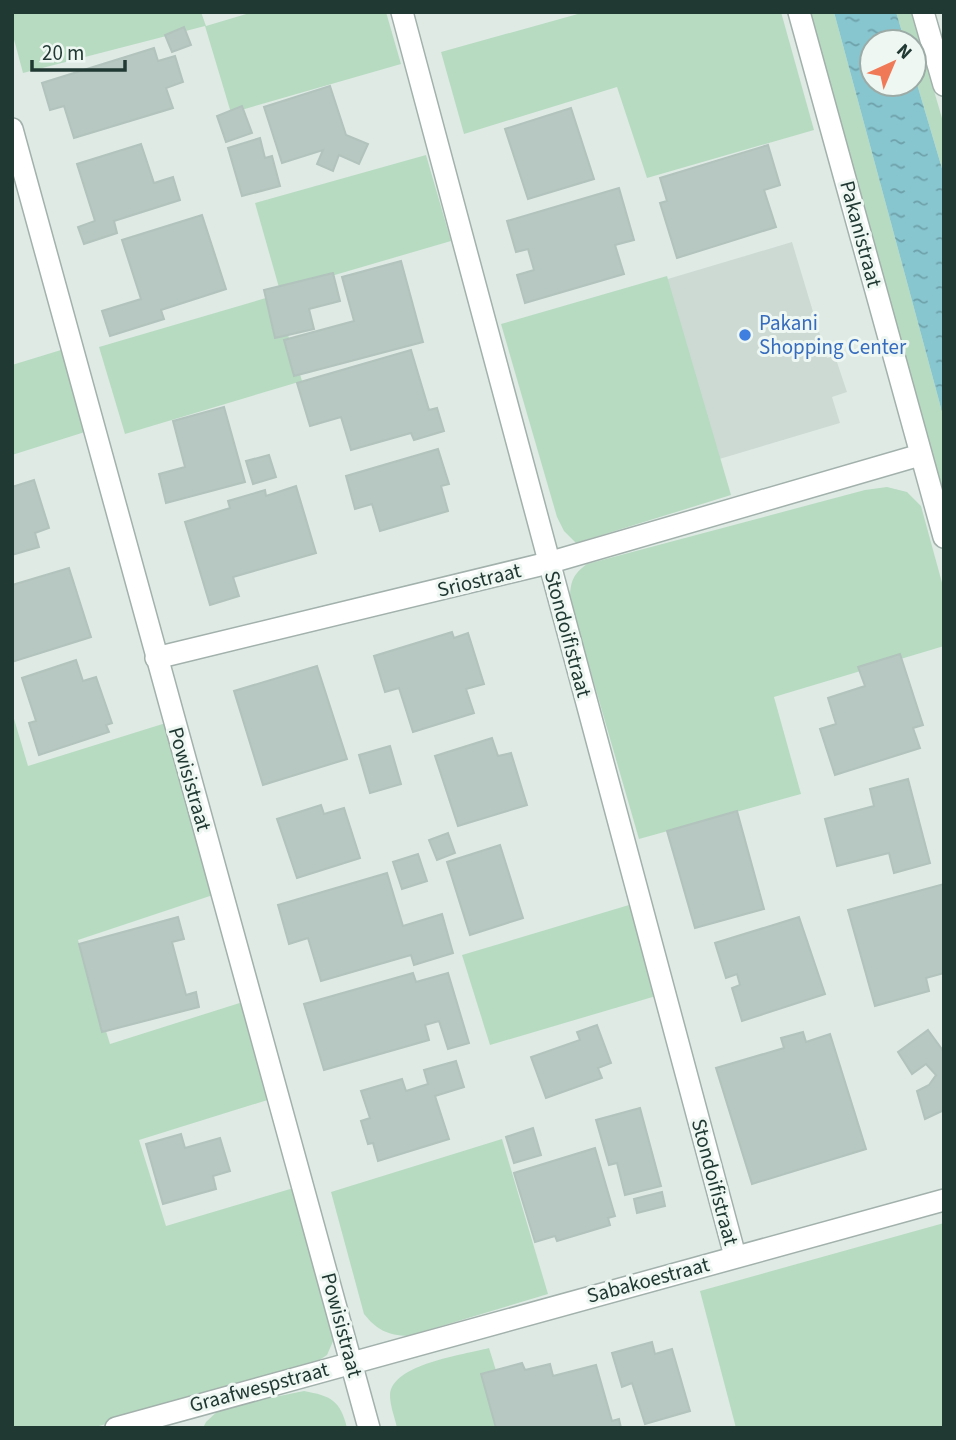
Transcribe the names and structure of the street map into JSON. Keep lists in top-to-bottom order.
{
  "streets": {
    "street": [
      "Pakanistraat",
      "Sriostraat",
      "Stondoifistraat",
      "Powisistraat",
      "Sabakoestraat",
      "Graafwespstraat"
    ]
  },
  "crossings": [
    ["Pakanistraat", "Sriostraat"],
    ["Sriostraat", "Stondoifistraat"],
    ["Sriostraat", "Powisistraat"],
    ["Stondoifistraat", "Sabakoestraat"],
    ["Powisistraat", "Sabakoestraat"],
    ["Powisistraat", "Graafwespstraat"],
    ["Sabakoestraat", "Graafwespstraat"]
  ],
  "places": ["Pakani Shopping Center"],
  "scale_bar": "20 m",
  "north": "top right"
}
